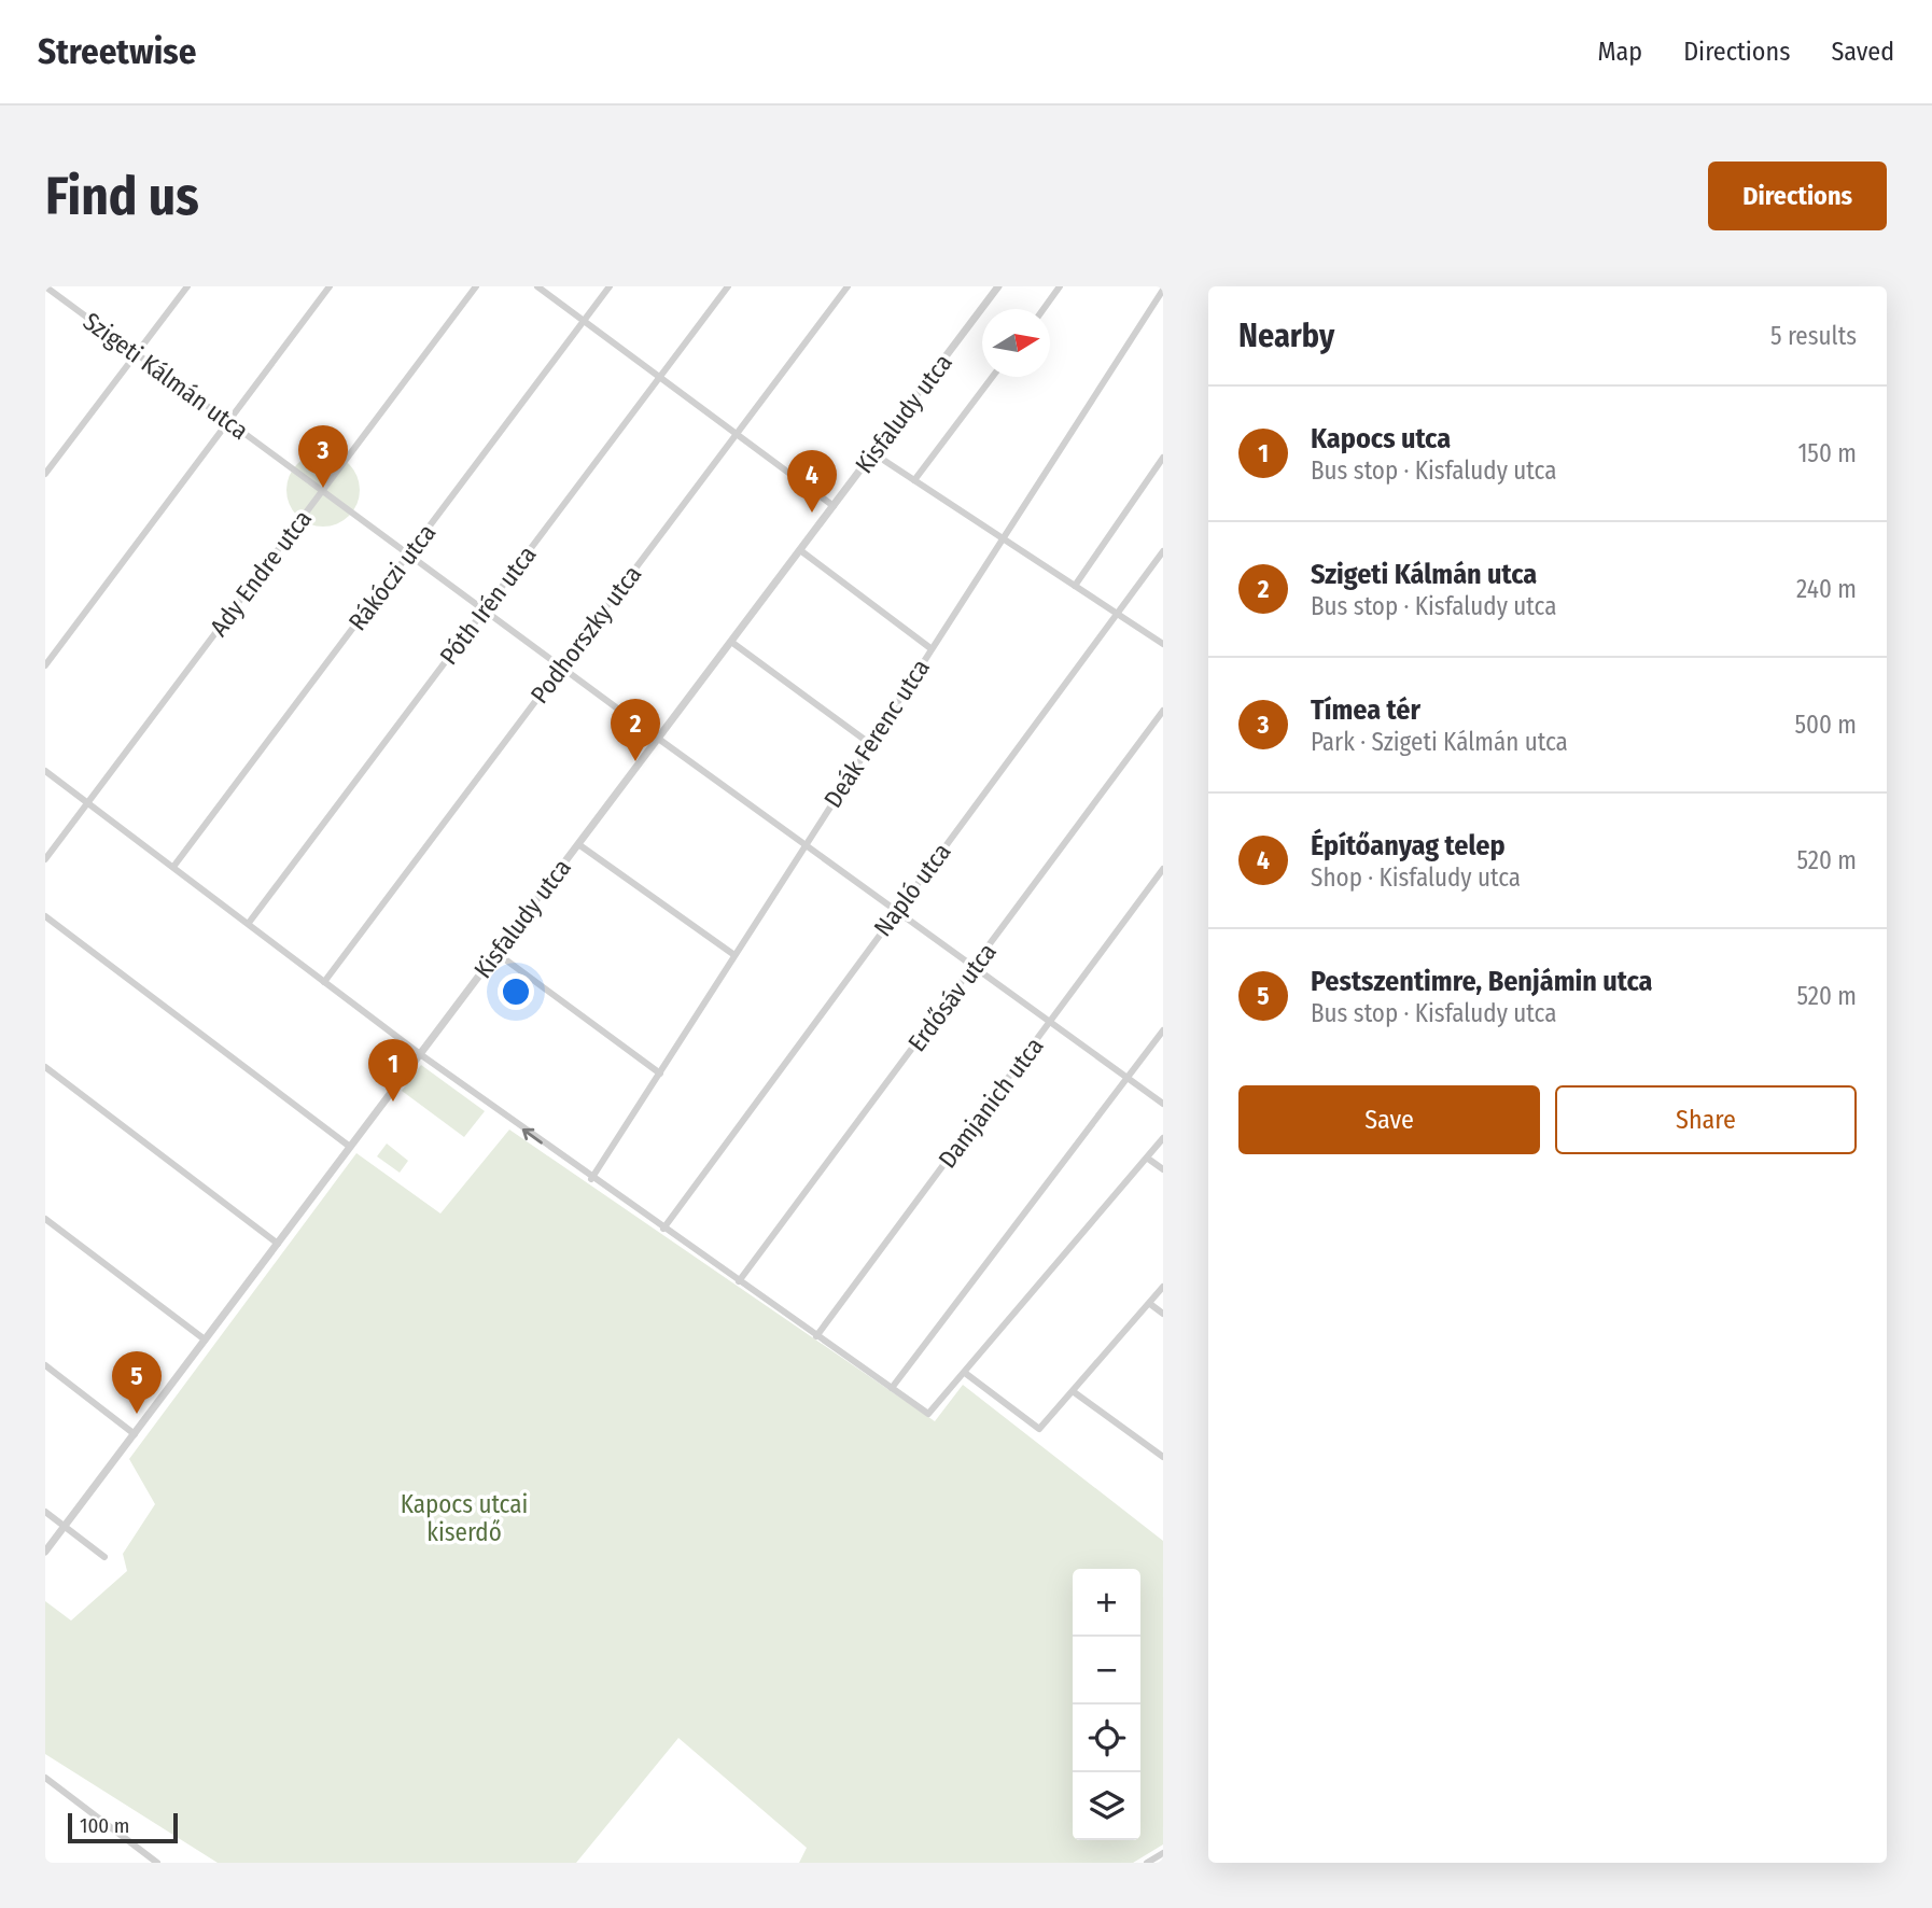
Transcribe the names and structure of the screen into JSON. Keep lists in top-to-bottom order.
{
  "streets": {
    "street": [
      "Szigeti Kálmán utca",
      "Kisfaludy utca",
      "Ady Endre utca",
      "Rákóczi utca",
      "Póth Irén utca",
      "Podhorszky utca",
      "Deák Ferenc utca",
      "Napló utca",
      "Erdősáv utca",
      "Damjanich utca"
    ]
  },
  "crossings": [
    ["Szigeti Kálmán utca", "Kisfaludy utca"],
    ["Szigeti Kálmán utca", "Ady Endre utca"],
    ["Szigeti Kálmán utca", "Rákóczi utca"],
    ["Szigeti Kálmán utca", "Póth Irén utca"],
    ["Szigeti Kálmán utca", "Podhorszky utca"],
    ["Szigeti Kálmán utca", "Deák Ferenc utca"],
    ["Szigeti Kálmán utca", "Napló utca"],
    ["Szigeti Kálmán utca", "Erdősáv utca"],
    ["Szigeti Kálmán utca", "Damjanich utca"]
  ],
  "parks": ["Kapocs utcai kiserdő"],
  "scale_bar": "100 m",
  "north": "right",
  "page": {
    "header": "Streetwise",
    "nav": ["Map", "Directions", "Saved"],
    "buttons": [
      "Directions",
      ["Save", "Share"]
    ],
    "title": "Find us",
    "heading": ["Nearby", "5 results"],
    "list": [
      {
        "mark": "1",
        "name": "Kapocs utca",
        "note": "Bus stop · Kisfaludy utca",
        "value": "150 m"
      },
      {
        "mark": "2",
        "name": "Szigeti Kálmán utca",
        "note": "Bus stop · Kisfaludy utca",
        "value": "240 m"
      },
      {
        "mark": "3",
        "name": "Tímea tér",
        "note": "Park · Szigeti Kálmán utca",
        "value": "500 m"
      },
      {
        "mark": "4",
        "name": "Építőanyag telep",
        "note": "Shop · Kisfaludy utca",
        "value": "520 m"
      },
      {
        "mark": "5",
        "name": "Pestszentimre, Benjámin utca",
        "note": "Bus stop · Kisfaludy utca",
        "value": "520 m"
      }
    ],
    "pins": [
      "3",
      "4",
      "2",
      "1",
      "5"
    ],
    "map_buttons": ["+", "−"],
    "scale": "100 m"
  }
}
